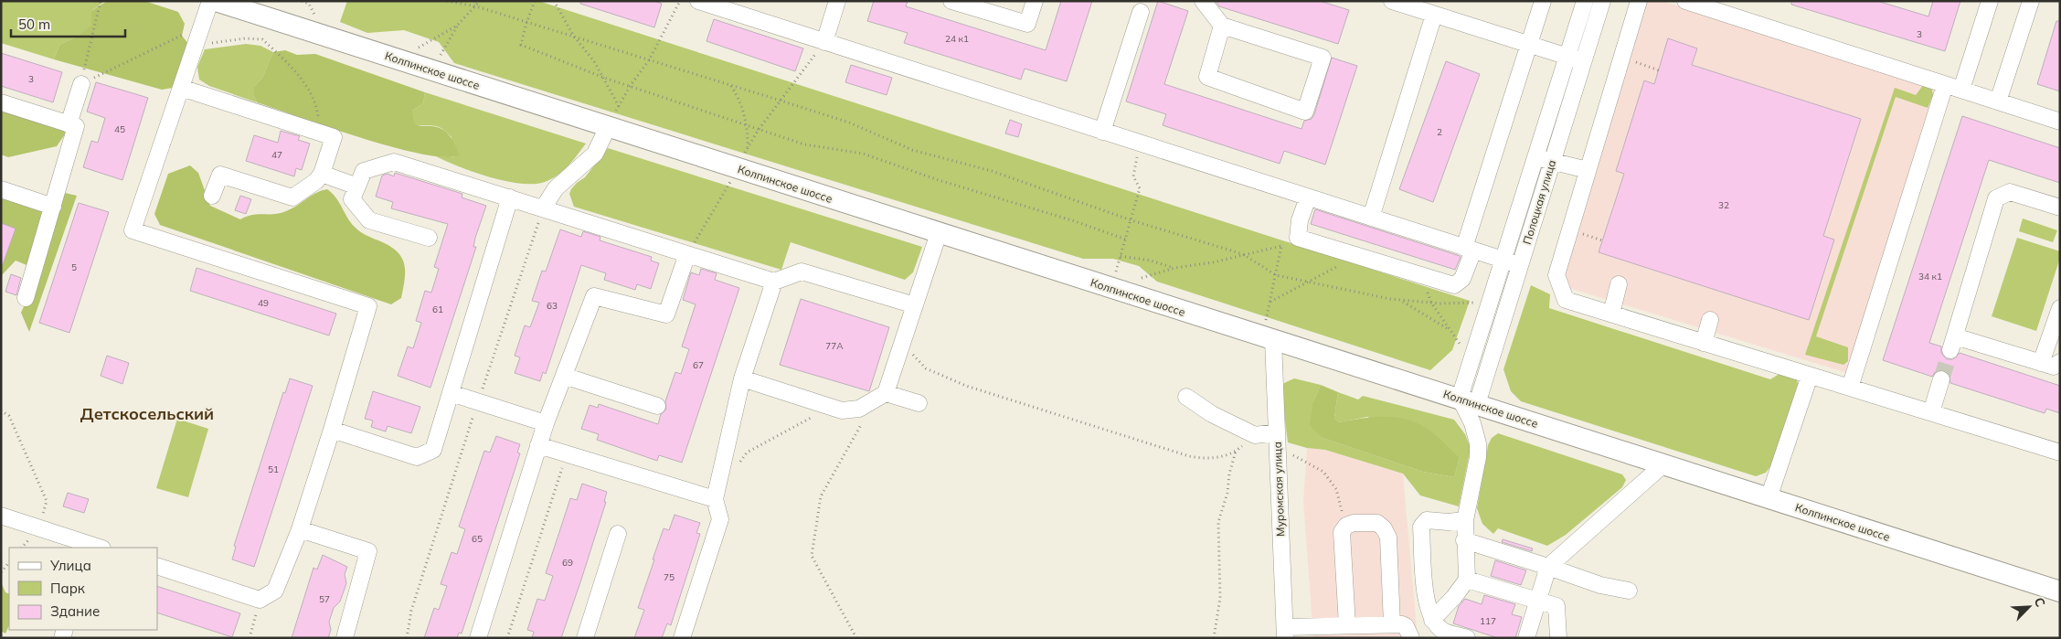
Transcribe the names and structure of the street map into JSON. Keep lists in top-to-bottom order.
{
  "streets": {
    "main road": ["Колпинское шоссе"],
    "street": ["Полоцкая улица", "Муромская улица"]
  },
  "crossings": [
    ["Колпинское шоссе", "Полоцкая улица"],
    ["Колпинское шоссе", "Муромская улица"]
  ],
  "districts": ["Детскосельский"],
  "house_numbers": [
    "3",
    "24 к1",
    "3",
    "45",
    "2",
    "47",
    "32",
    "5",
    "34 к1",
    "49",
    "63",
    "61",
    "77А",
    "67",
    "51",
    "65",
    "69",
    "75",
    "57",
    "117"
  ],
  "legend": ["Улица", "Парк", "Здание"],
  "scale_bar": "50 m",
  "north": "top right"
}
